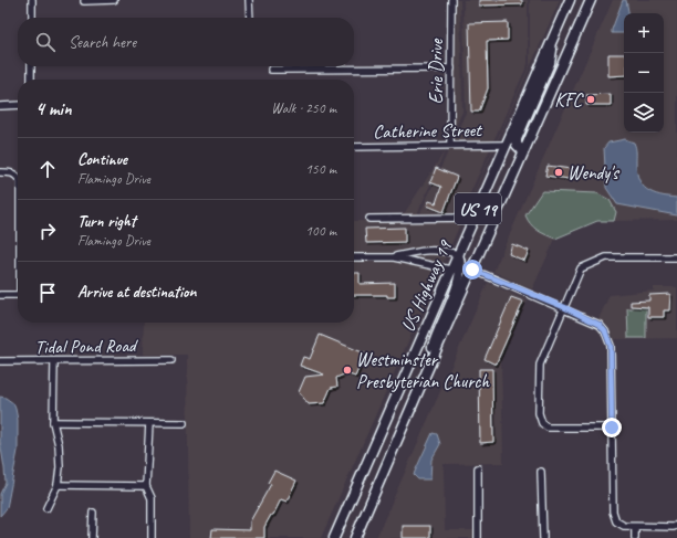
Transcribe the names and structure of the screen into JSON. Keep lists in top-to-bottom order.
{
  "streets": {
    "highway": ["US 19", "US Highway 19"],
    "street": ["Erie Drive", "Catherine Street", "Tidal Pond Road"]
  },
  "crossings": [
    ["Erie Drive", "Catherine Street"],
    ["Catherine Street", "US Highway 19"]
  ],
  "places": ["KFC", "Wendy's", "Westminster Presbyterian Church"],
  "page": {
    "map_buttons": ["+", "−"],
    "search": "Search here",
    "heading": ["4 min", "Walk · 250 m"],
    "list": [
      ["Continue", "Flamingo Drive", "150 m"],
      ["Turn right", "Flamingo Drive", "100 m"],
      "Arrive at destination"
    ]
  }
}
